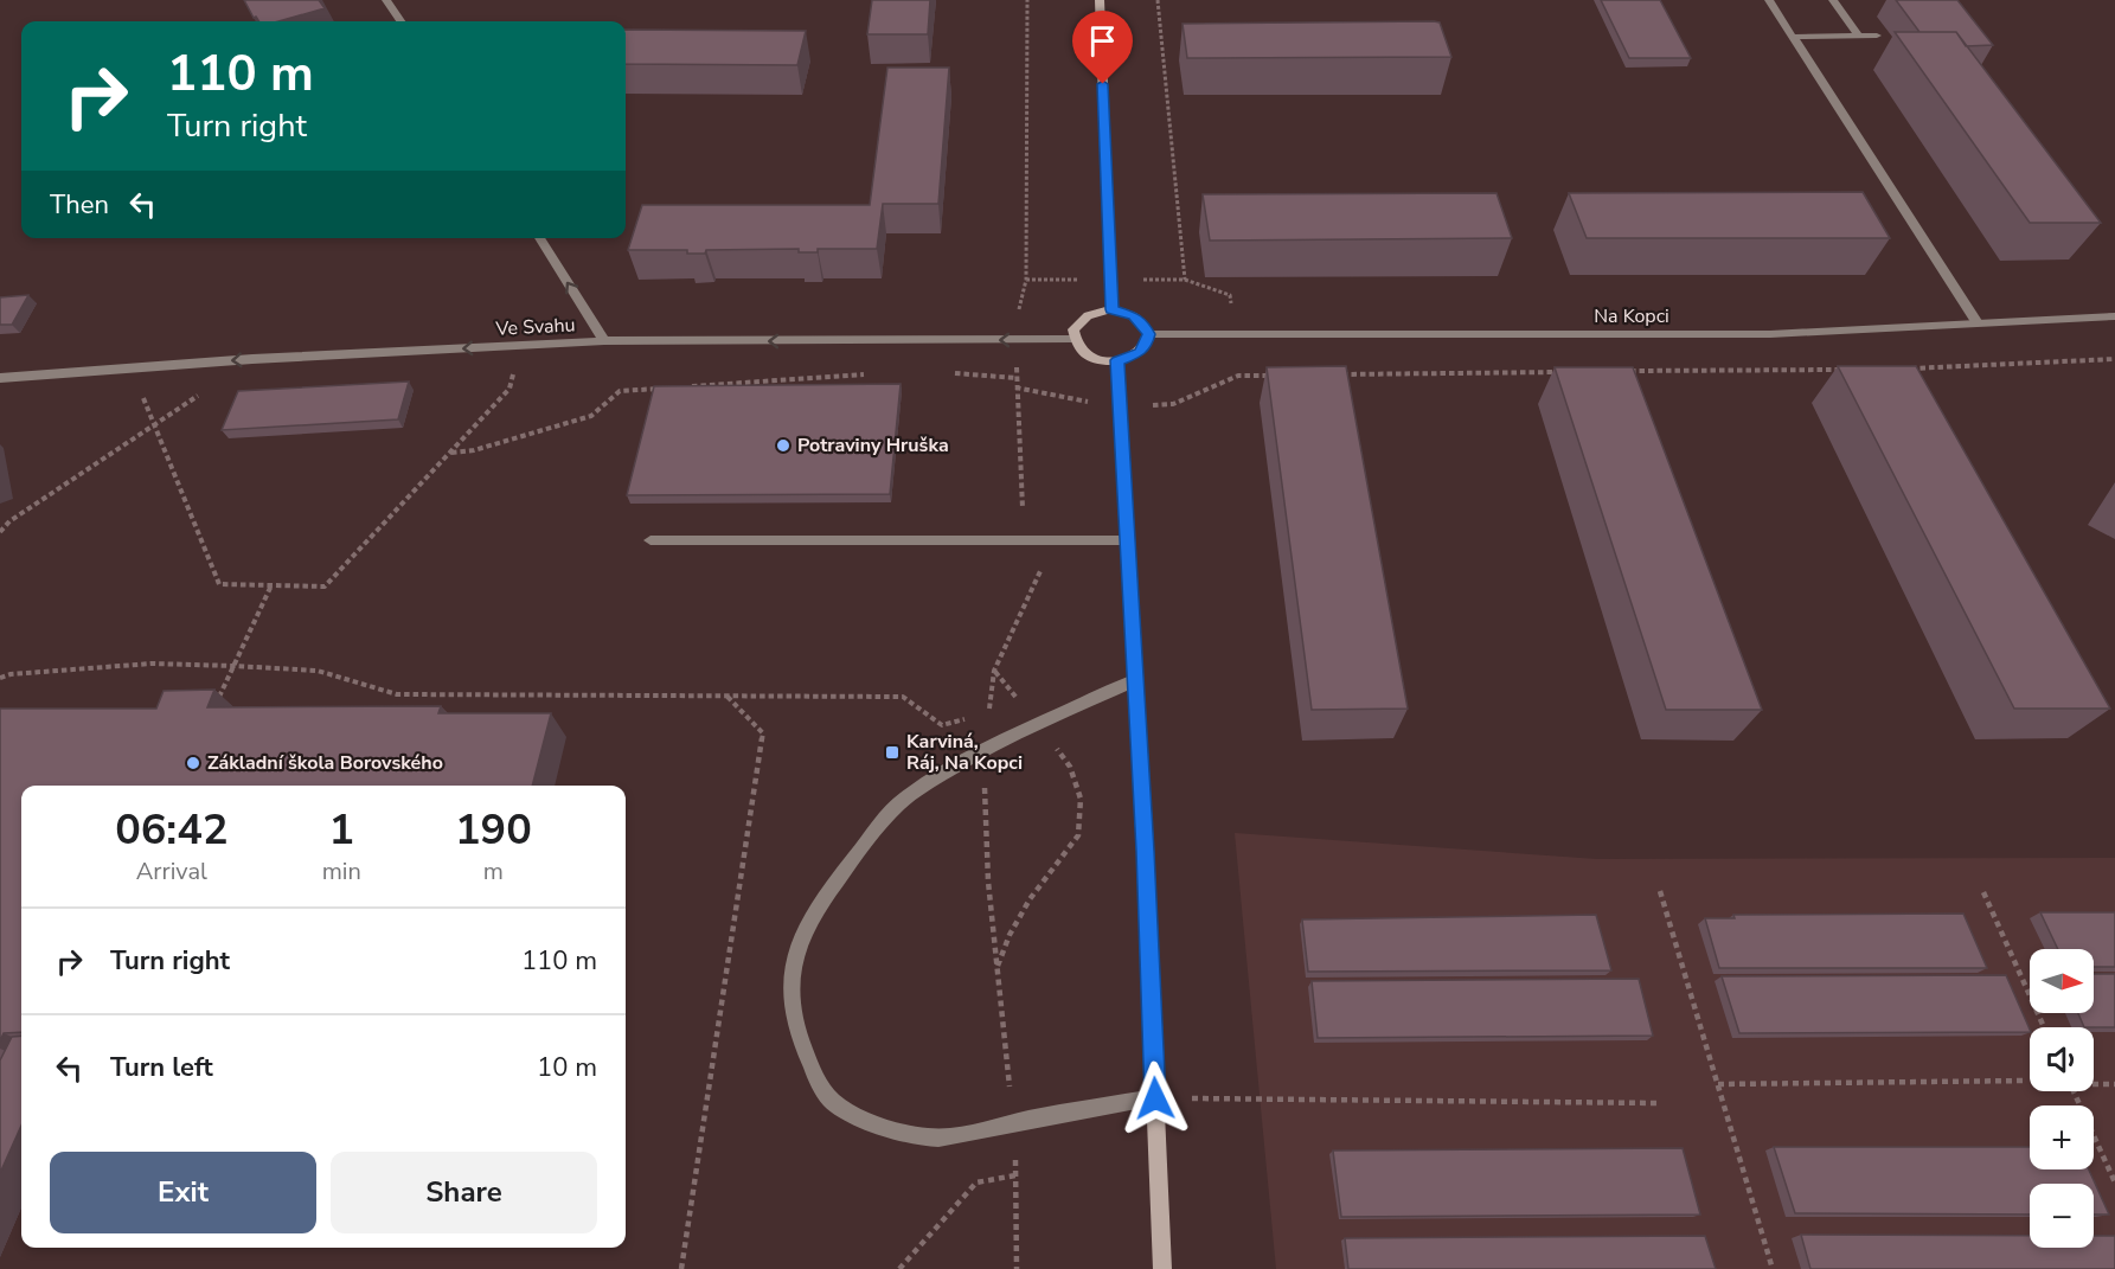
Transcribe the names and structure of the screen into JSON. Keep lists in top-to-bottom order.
{
  "streets": {
    "street": ["Na Kopci", "Ve Svahu"]
  },
  "crossings": [
    ["Na Kopci", "Ve Svahu"]
  ],
  "one_way": ["Ve Svahu"],
  "places": {
    "other": ["Potraviny Hruška", "Základní škola Borovského"],
    "transit": ["Karviná, Ráj, Na Kopci"]
  },
  "north": "right",
  "page": {
    "turn": ["110 m", "Turn right"],
    "then": "Then",
    "eta": [
      "06:42",
      "Arrival",
      "1",
      "min",
      "190",
      "m"
    ],
    "list": [
      {
        "name": "Turn right",
        "value": "110 m"
      },
      {
        "name": "Turn left",
        "value": "10 m"
      }
    ],
    "map_buttons": ["+", "−"],
    "buttons": ["Exit", "Share"]
  }
}
